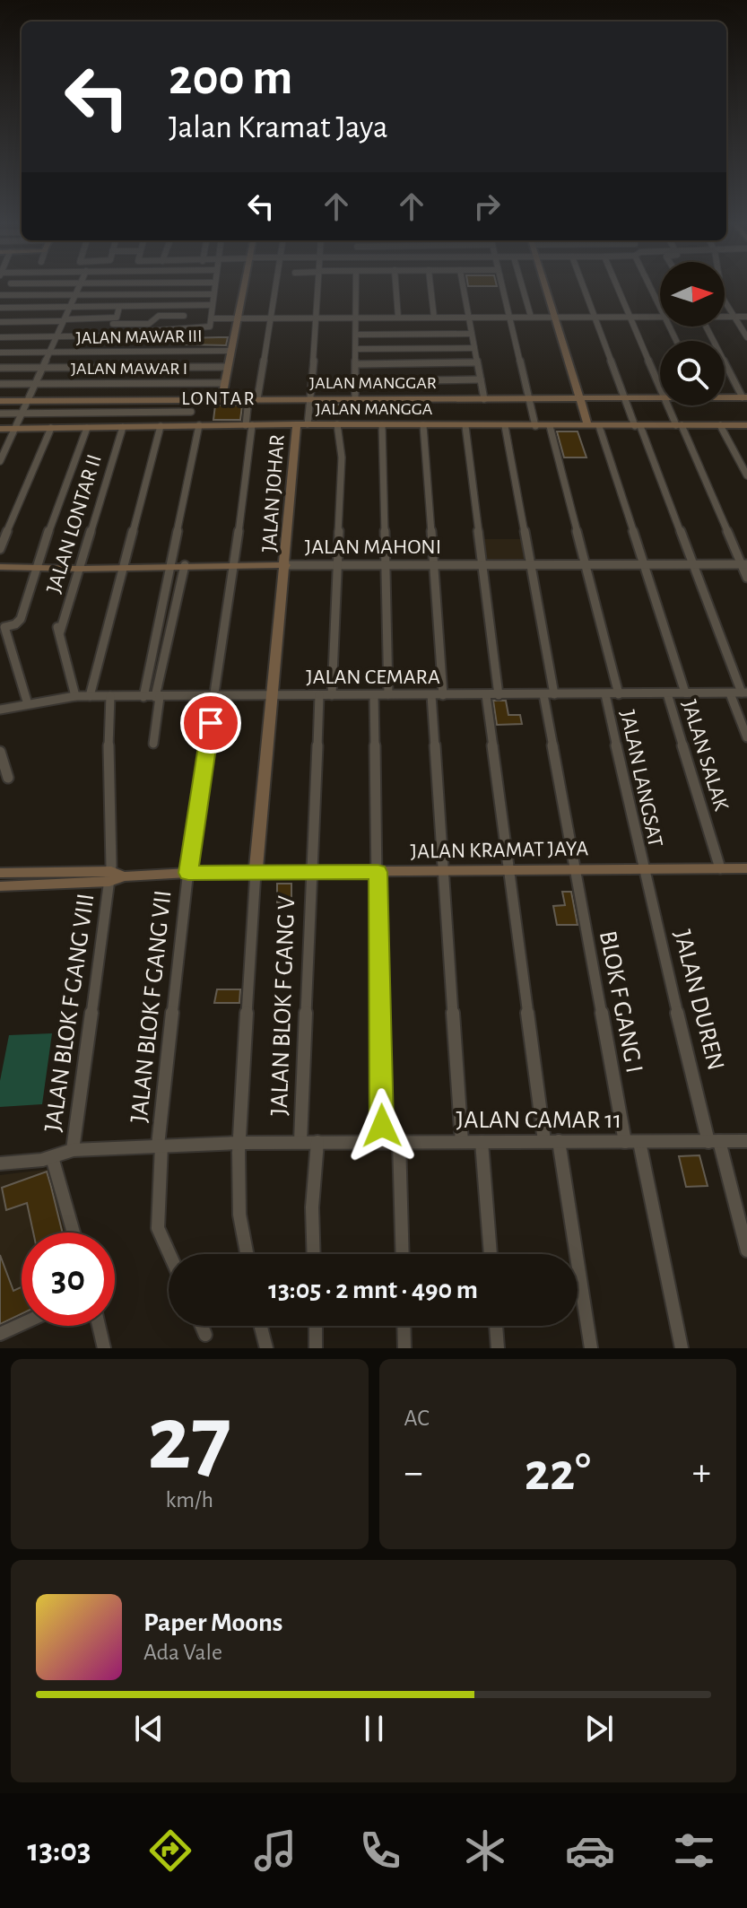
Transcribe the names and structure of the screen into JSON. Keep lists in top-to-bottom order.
{
  "streets": {
    "street": [
      "JALAN MAWAR III",
      "JALAN MAWAR I",
      "JALAN MANGGAR",
      "JALAN MANGGA",
      "JALAN JOHAR",
      "JALAN LONTAR II",
      "JALAN MAHONI",
      "JALAN CEMARA",
      "JALAN SALAK",
      "JALAN LANGSAT",
      "JALAN KRAMAT JAYA",
      "JALAN DUREN",
      "BLOK F GANG I",
      "JALAN BLOK F GANG V",
      "JALAN BLOK F GANG VII",
      "JALAN BLOK F GANG VIII",
      "JALAN CAMAR 11"
    ]
  },
  "crossings": [
    ["JALAN MANGGAR", "JALAN BLOK F GANG VII"],
    ["JALAN MANGGA", "JALAN JOHAR"],
    ["JALAN MANGGA", "JALAN LONTAR II"],
    ["JALAN MANGGA", "BLOK F GANG I"],
    ["JALAN MANGGA", "JALAN BLOK F GANG VII"],
    ["JALAN JOHAR", "JALAN MAHONI"],
    ["JALAN JOHAR", "JALAN CEMARA"],
    ["JALAN JOHAR", "JALAN KRAMAT JAYA"],
    ["JALAN LONTAR II", "JALAN MAHONI"],
    ["JALAN LONTAR II", "JALAN CEMARA"],
    ["JALAN MAHONI", "BLOK F GANG I"],
    ["JALAN MAHONI", "JALAN BLOK F GANG VII"],
    ["JALAN CEMARA", "JALAN SALAK"],
    ["JALAN CEMARA", "JALAN LANGSAT"],
    ["JALAN CEMARA", "BLOK F GANG I"],
    ["JALAN CEMARA", "JALAN BLOK F GANG V"],
    ["JALAN CEMARA", "JALAN BLOK F GANG VII"],
    ["JALAN CEMARA", "JALAN BLOK F GANG VIII"],
    ["JALAN SALAK", "JALAN KRAMAT JAYA"],
    ["JALAN LANGSAT", "JALAN KRAMAT JAYA"],
    ["JALAN LANGSAT", "JALAN DUREN"],
    ["JALAN KRAMAT JAYA", "JALAN DUREN"],
    ["JALAN KRAMAT JAYA", "BLOK F GANG I"],
    ["JALAN KRAMAT JAYA", "JALAN BLOK F GANG V"],
    ["JALAN KRAMAT JAYA", "JALAN BLOK F GANG VII"],
    ["JALAN KRAMAT JAYA", "JALAN BLOK F GANG VIII"],
    ["JALAN DUREN", "JALAN CAMAR 11"],
    ["BLOK F GANG I", "JALAN CAMAR 11"],
    ["JALAN BLOK F GANG V", "JALAN CAMAR 11"],
    ["JALAN BLOK F GANG VII", "JALAN CAMAR 11"],
    ["JALAN BLOK F GANG VIII", "JALAN CAMAR 11"]
  ],
  "districts": ["LONTAR"],
  "north": "right",
  "page": {
    "turn": ["200 m", "Jalan Kramat Jaya"],
    "limit": "30",
    "trip": "13:05 · 2 mnt · 490 m",
    "tile": [
      ["27", "km/h"],
      "AC"
    ],
    "heat": ["−", "22°", "+"],
    "song": ["Paper Moons", "Ada Vale"],
    "tabs": "13:03"
  }
}
